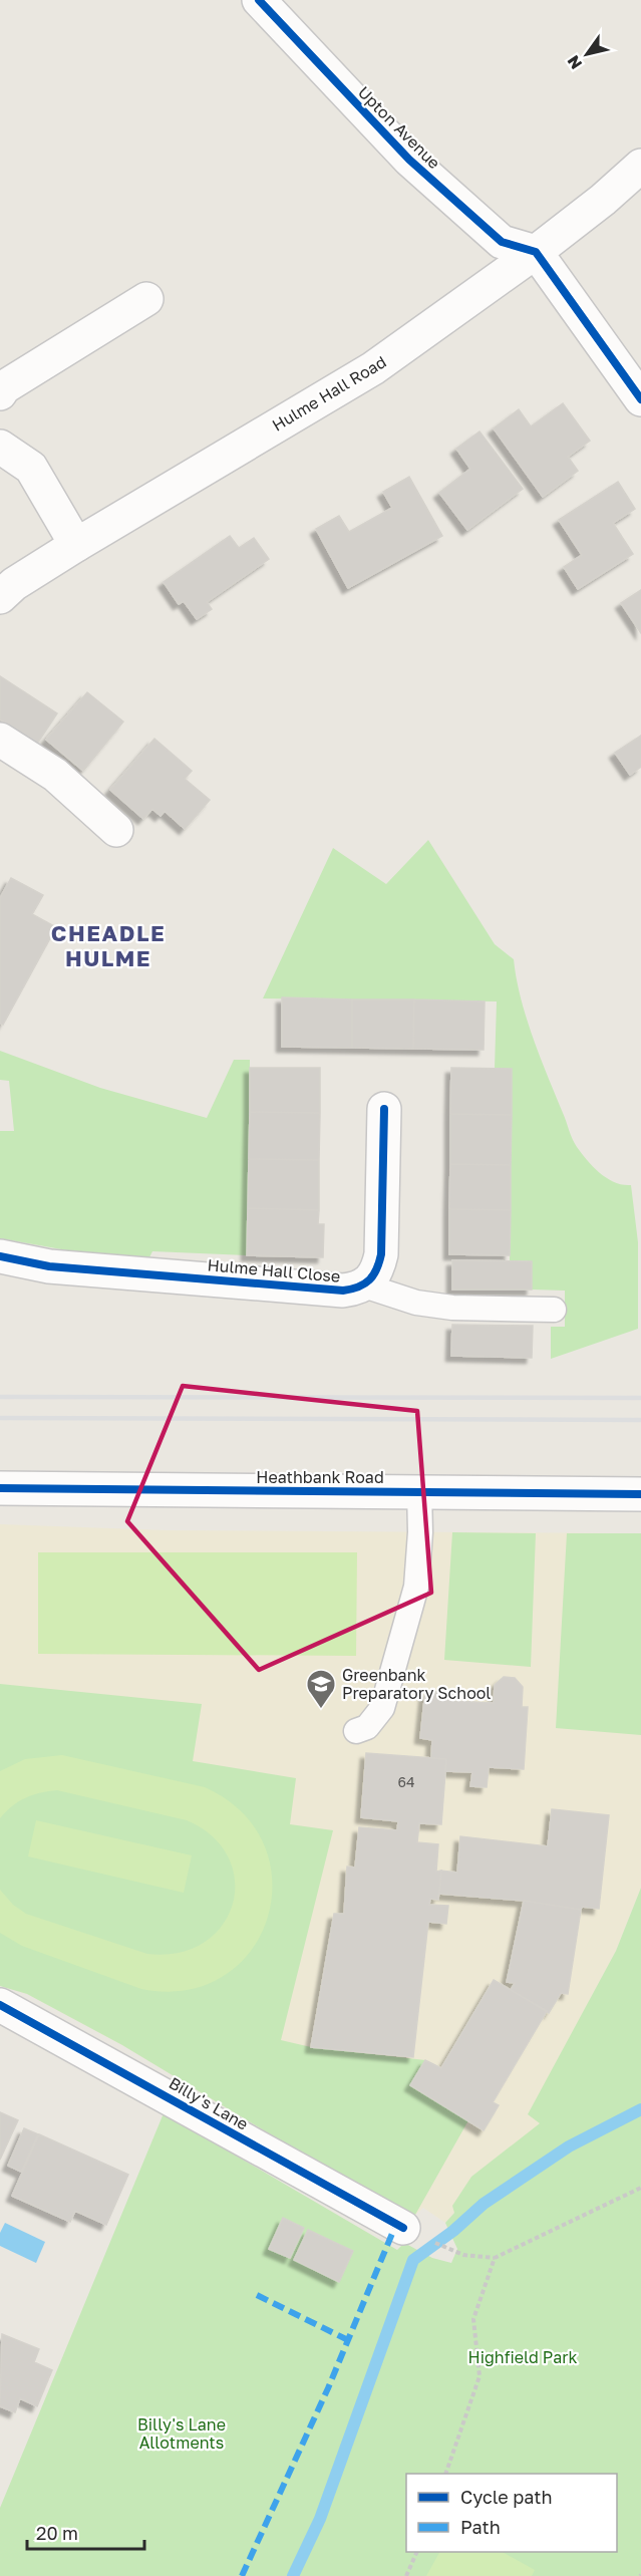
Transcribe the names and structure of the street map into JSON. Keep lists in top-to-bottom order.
{
  "streets": {
    "street": [
      "Upton Avenue",
      "Hulme Hall Road",
      "Hulme Hall Close",
      "Heathbank Road",
      "Billy's Lane"
    ]
  },
  "crossings": [
    ["Upton Avenue", "Hulme Hall Road"]
  ],
  "districts": ["CHEADLE HULME"],
  "parks": ["Highfield Park", "Billy's Lane Allotments"],
  "places": {
    "school or university": ["Greenbank Preparatory School"]
  },
  "house_numbers": ["64"],
  "legend": ["Cycle path", "Path"],
  "scale_bar": "20 m",
  "north": "bottom left"
}
